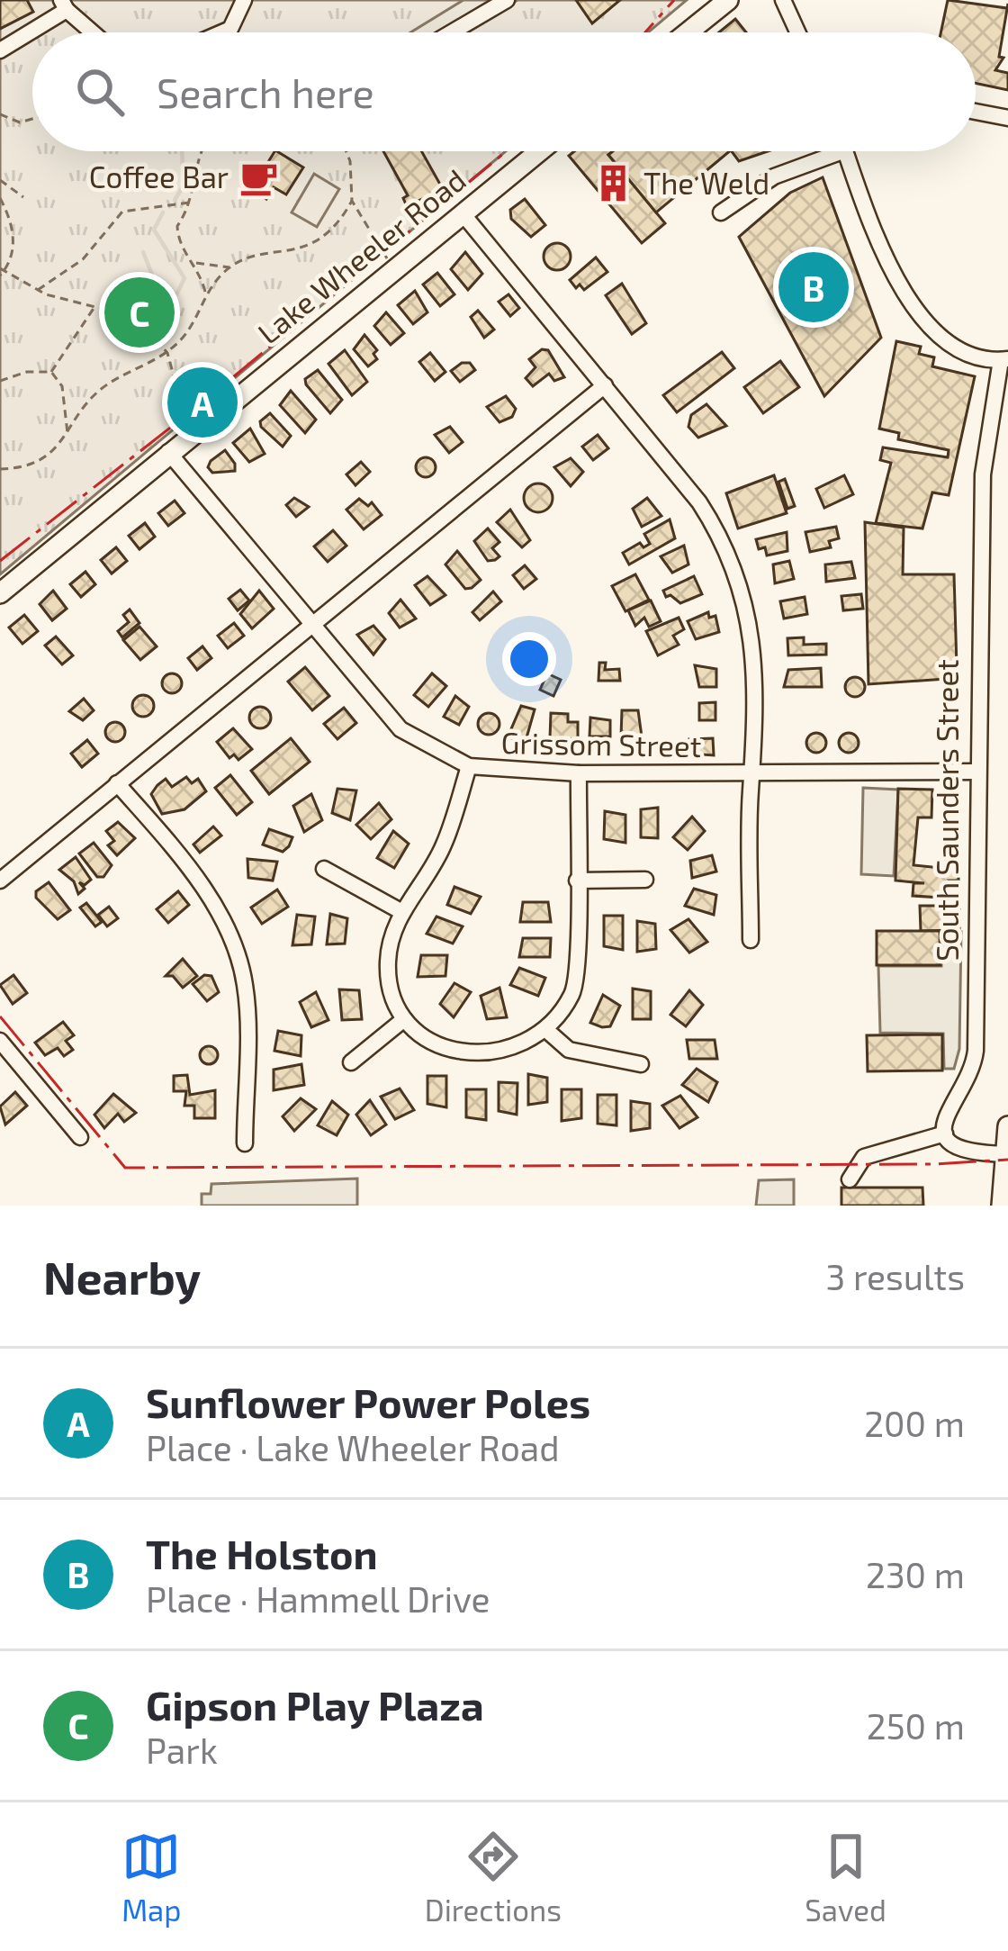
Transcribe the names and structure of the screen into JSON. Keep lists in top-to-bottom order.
{
  "streets": {
    "main road": ["Lake Wheeler Road"],
    "street": ["Grissom Street", "South Saunders Street"]
  },
  "crossings": [
    ["Lake Wheeler Road", "Grissom Street"],
    ["Grissom Street", "South Saunders Street"]
  ],
  "places": {
    "cafe": ["Coffee Bar"],
    "building": ["The Weld"]
  },
  "page": {
    "search": "Search here",
    "pins": ["B", "C", "A"],
    "heading": ["Nearby", "3 results"],
    "list": [
      {
        "mark": "A",
        "name": "Sunflower Power Poles",
        "note": "Place · Lake Wheeler Road",
        "value": "200 m"
      },
      {
        "mark": "B",
        "name": "The Holston",
        "note": "Place · Hammell Drive",
        "value": "230 m"
      },
      {
        "mark": "C",
        "name": "Gipson Play Plaza",
        "note": "Park",
        "value": "250 m"
      }
    ],
    "nav": ["Map", "Directions", "Saved"]
  }
}
